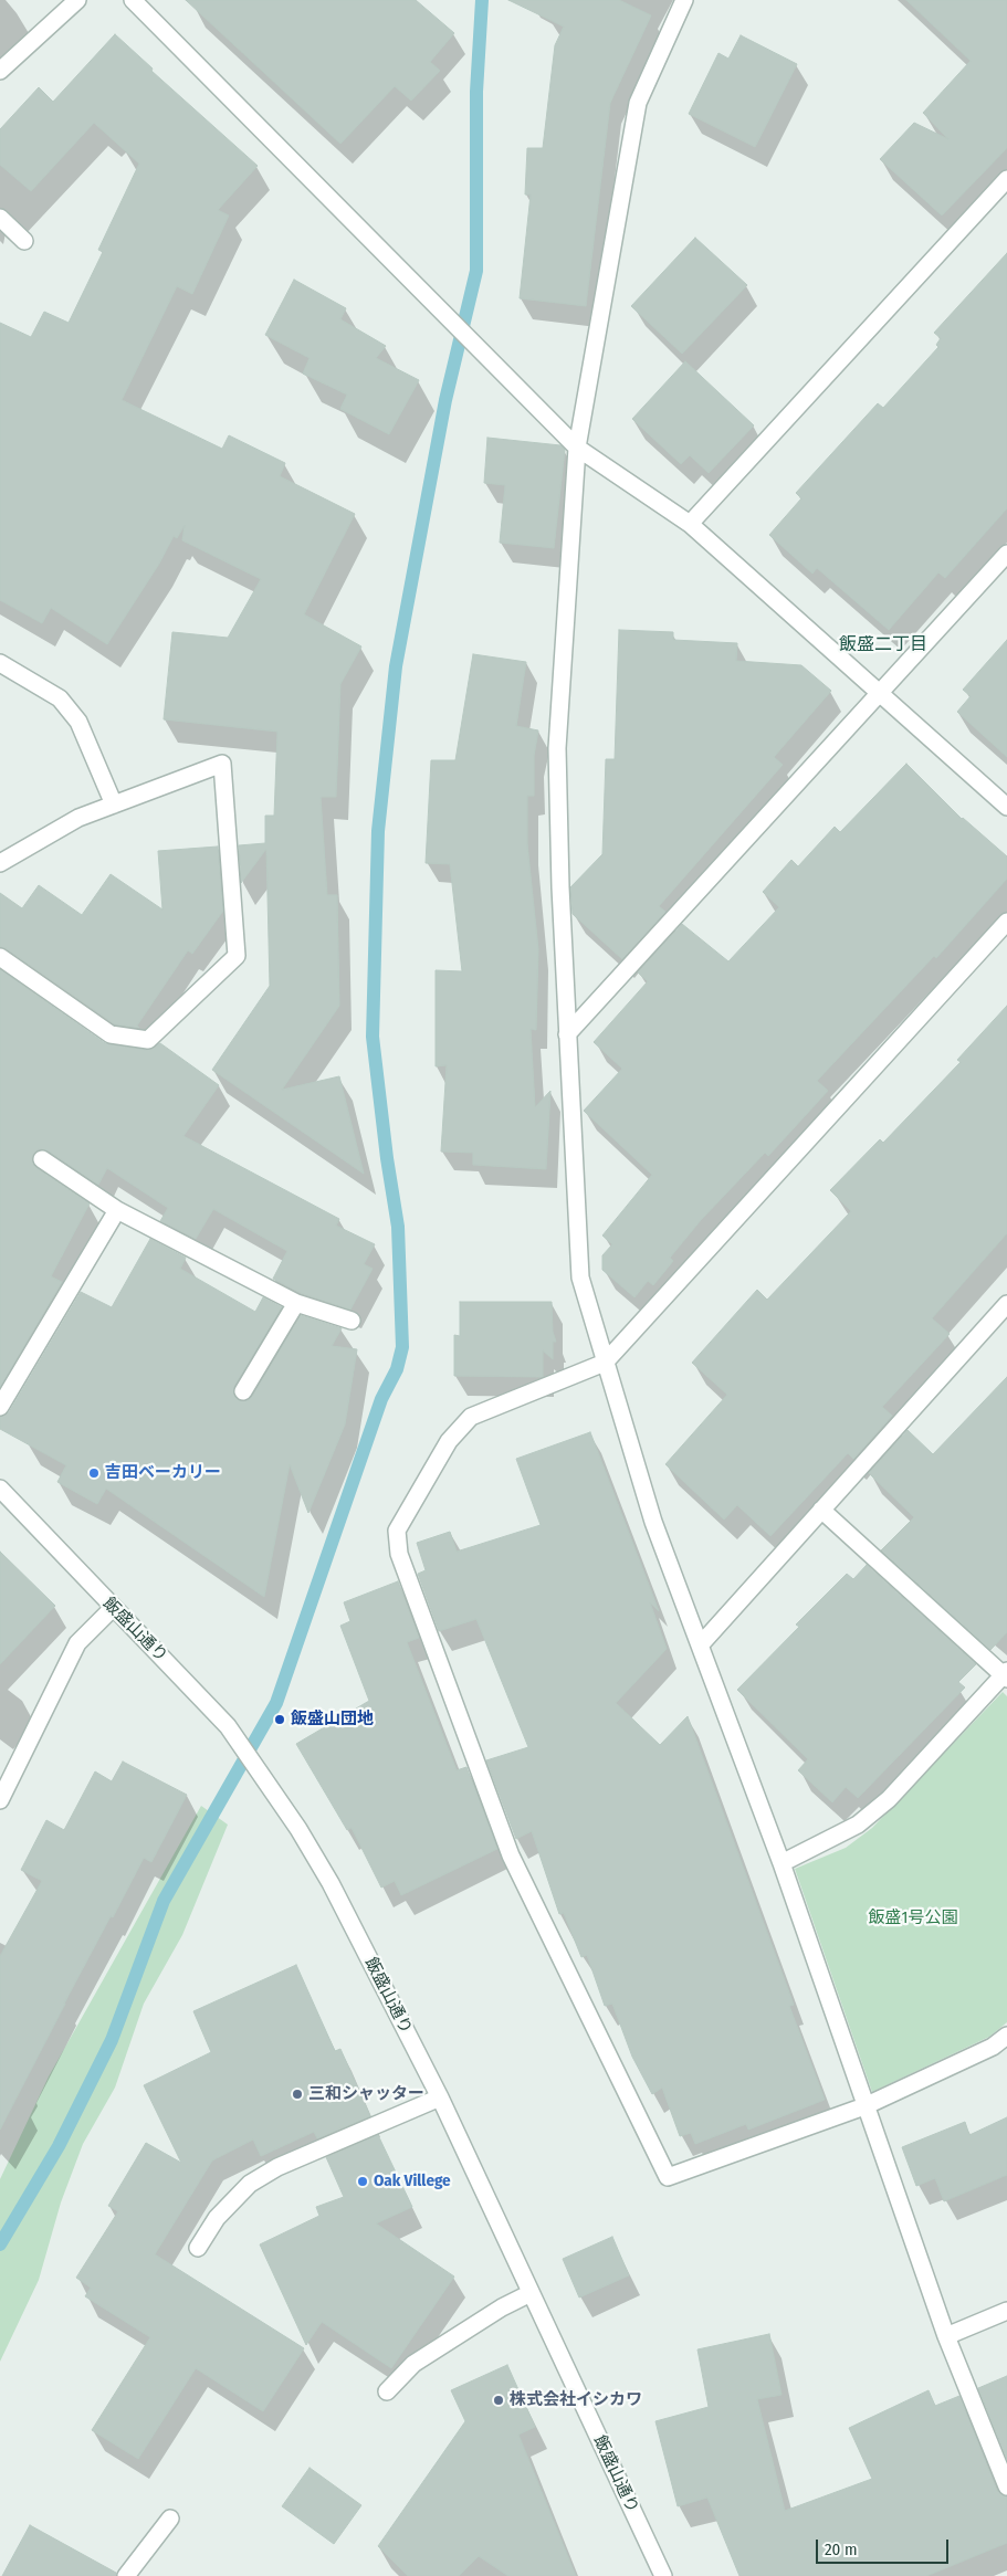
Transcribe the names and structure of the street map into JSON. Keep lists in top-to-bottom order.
{
  "streets": {
    "street": ["飯盛山通り"]
  },
  "districts": ["飯盛二丁目"],
  "parks": ["飯盛1号公園"],
  "places": [
    "吉田ベーカリー",
    "飯盛山団地",
    "三和シャッター",
    "Oak Villege",
    "株式会社イシカワ"
  ],
  "scale_bar": "20 m"
}
